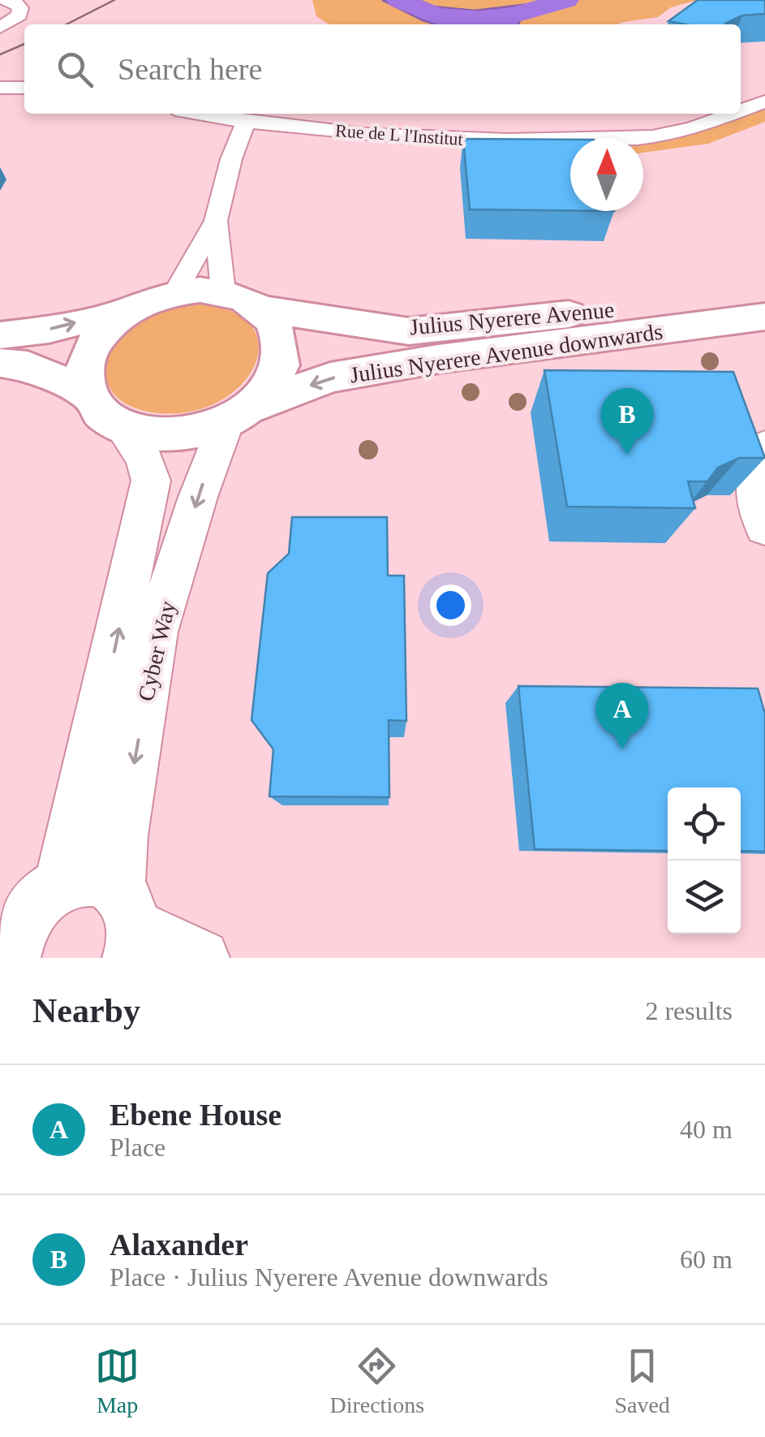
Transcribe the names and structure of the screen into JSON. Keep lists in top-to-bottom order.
{
  "streets": {
    "main road": ["Julius Nyerere Avenue", "Julius Nyerere Avenue downwards"],
    "street": ["Rue de L l'Institut", "Cyber Way"]
  },
  "crossings": [
    ["Julius Nyerere Avenue", "Julius Nyerere Avenue downwards"],
    ["Julius Nyerere Avenue", "Cyber Way"],
    ["Julius Nyerere Avenue downwards", "Cyber Way"]
  ],
  "one_way": ["Julius Nyerere Avenue downwards"],
  "north": "top",
  "page": {
    "search": "Search here",
    "pins": ["B", "A"],
    "heading": ["Nearby", "2 results"],
    "list": [
      {
        "mark": "A",
        "name": "Ebene House",
        "note": "Place",
        "value": "40 m"
      },
      {
        "mark": "B",
        "name": "Alaxander",
        "note": "Place · Julius Nyerere Avenue downwards",
        "value": "60 m"
      }
    ],
    "nav": ["Map", "Directions", "Saved"]
  }
}
